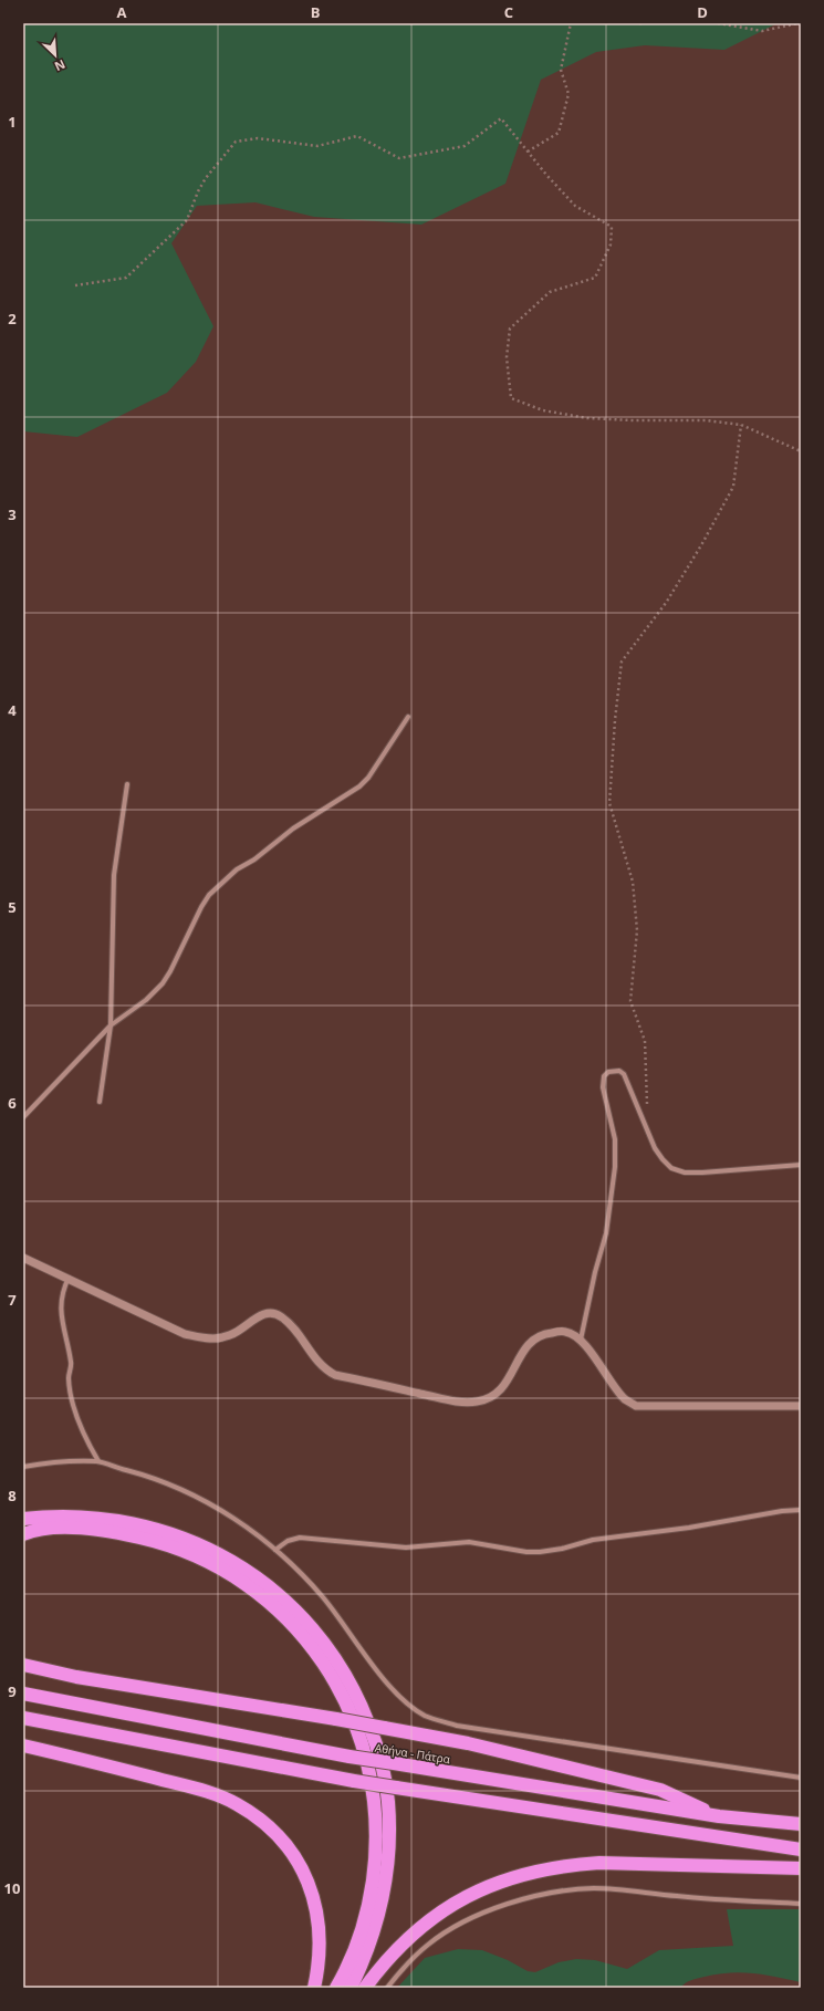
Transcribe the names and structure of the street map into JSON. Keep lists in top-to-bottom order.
{
  "streets": {
    "highway": ["Αθήνα - Πάτρα"]
  },
  "north": "bottom right",
  "grid": {
    "columns": [
      "A",
      "B",
      "C",
      "D"
    ],
    "rows": [
      "1",
      "2",
      "3",
      "4",
      "5",
      "6",
      "7",
      "8",
      "9",
      "10"
    ]
  }
}
